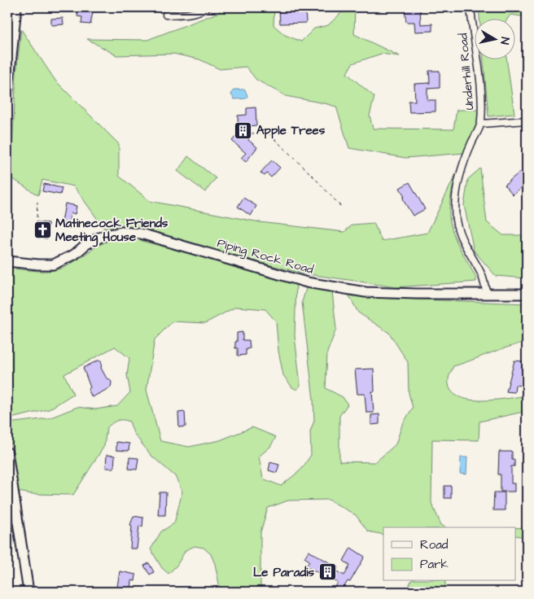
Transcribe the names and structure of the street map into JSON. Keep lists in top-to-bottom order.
{
  "streets": {
    "street": ["Underhill Road", "Piping Rock Road"]
  },
  "crossings": [
    ["Underhill Road", "Piping Rock Road"]
  ],
  "places": {
    "building": ["Apple Trees", "Le Paradis"],
    "church": ["Matinecock Friends Meeting House"]
  },
  "legend": ["Road", "Park"],
  "north": "right"
}
